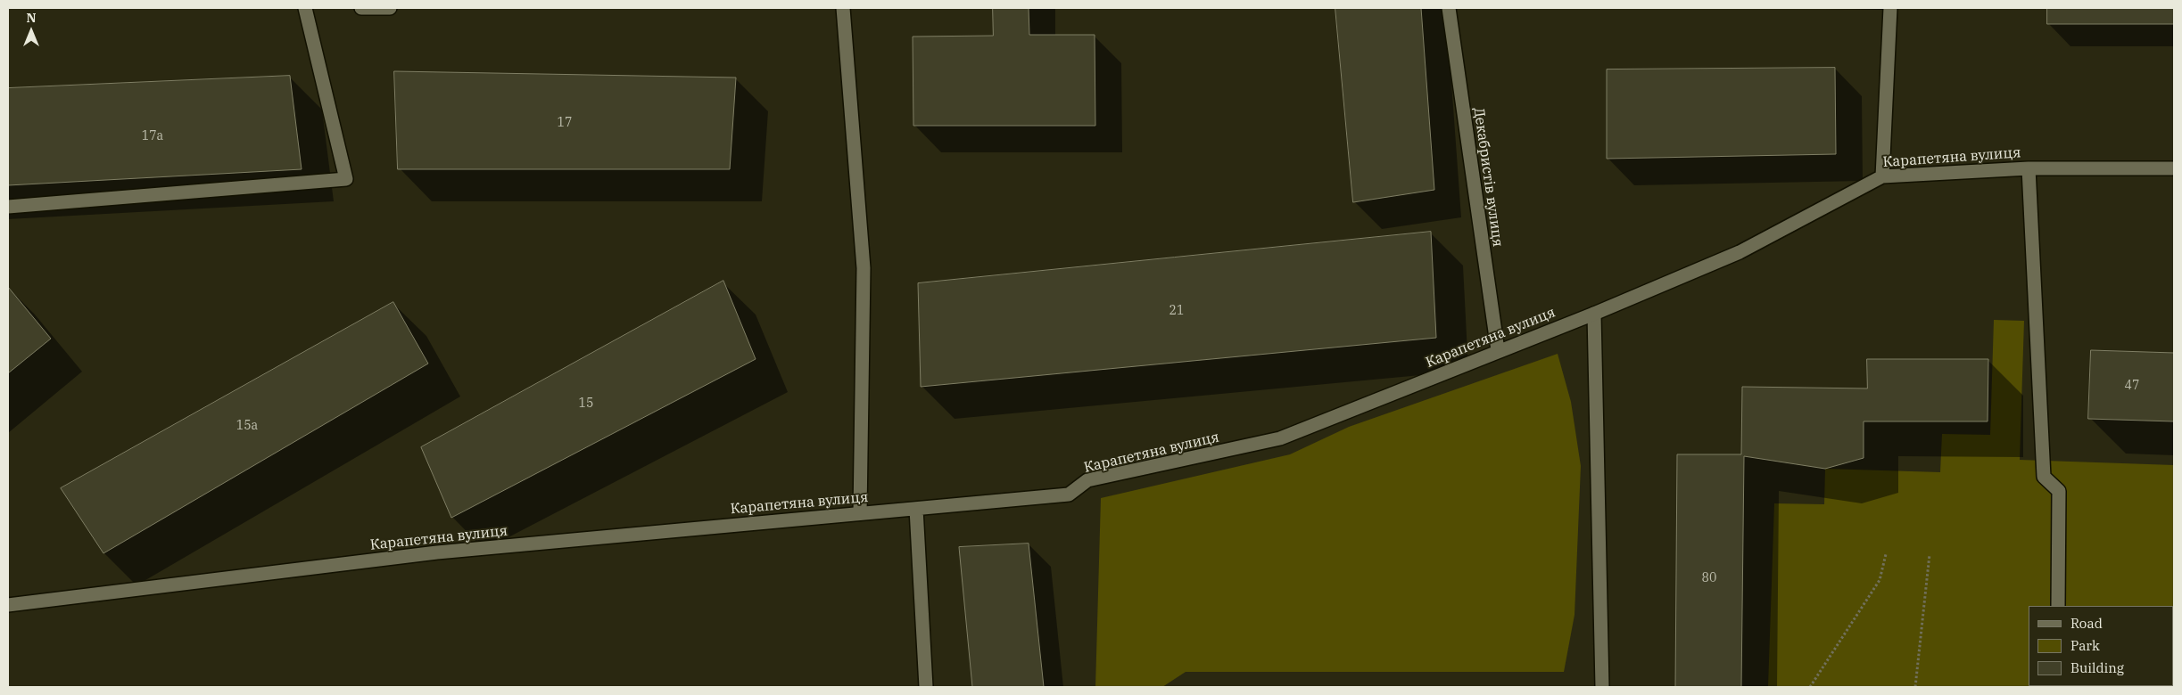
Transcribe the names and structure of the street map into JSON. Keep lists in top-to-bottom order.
{
  "streets": {
    "street": ["Карапетяна вулиця", "Декабристів вулиця"]
  },
  "crossings": [
    ["Карапетяна вулиця", "Декабристів вулиця"]
  ],
  "house_numbers": [
    "17",
    "17а",
    "21",
    "47",
    "15",
    "15а",
    "80"
  ],
  "legend": ["Road", "Park", "Building"],
  "north": "top"
}
